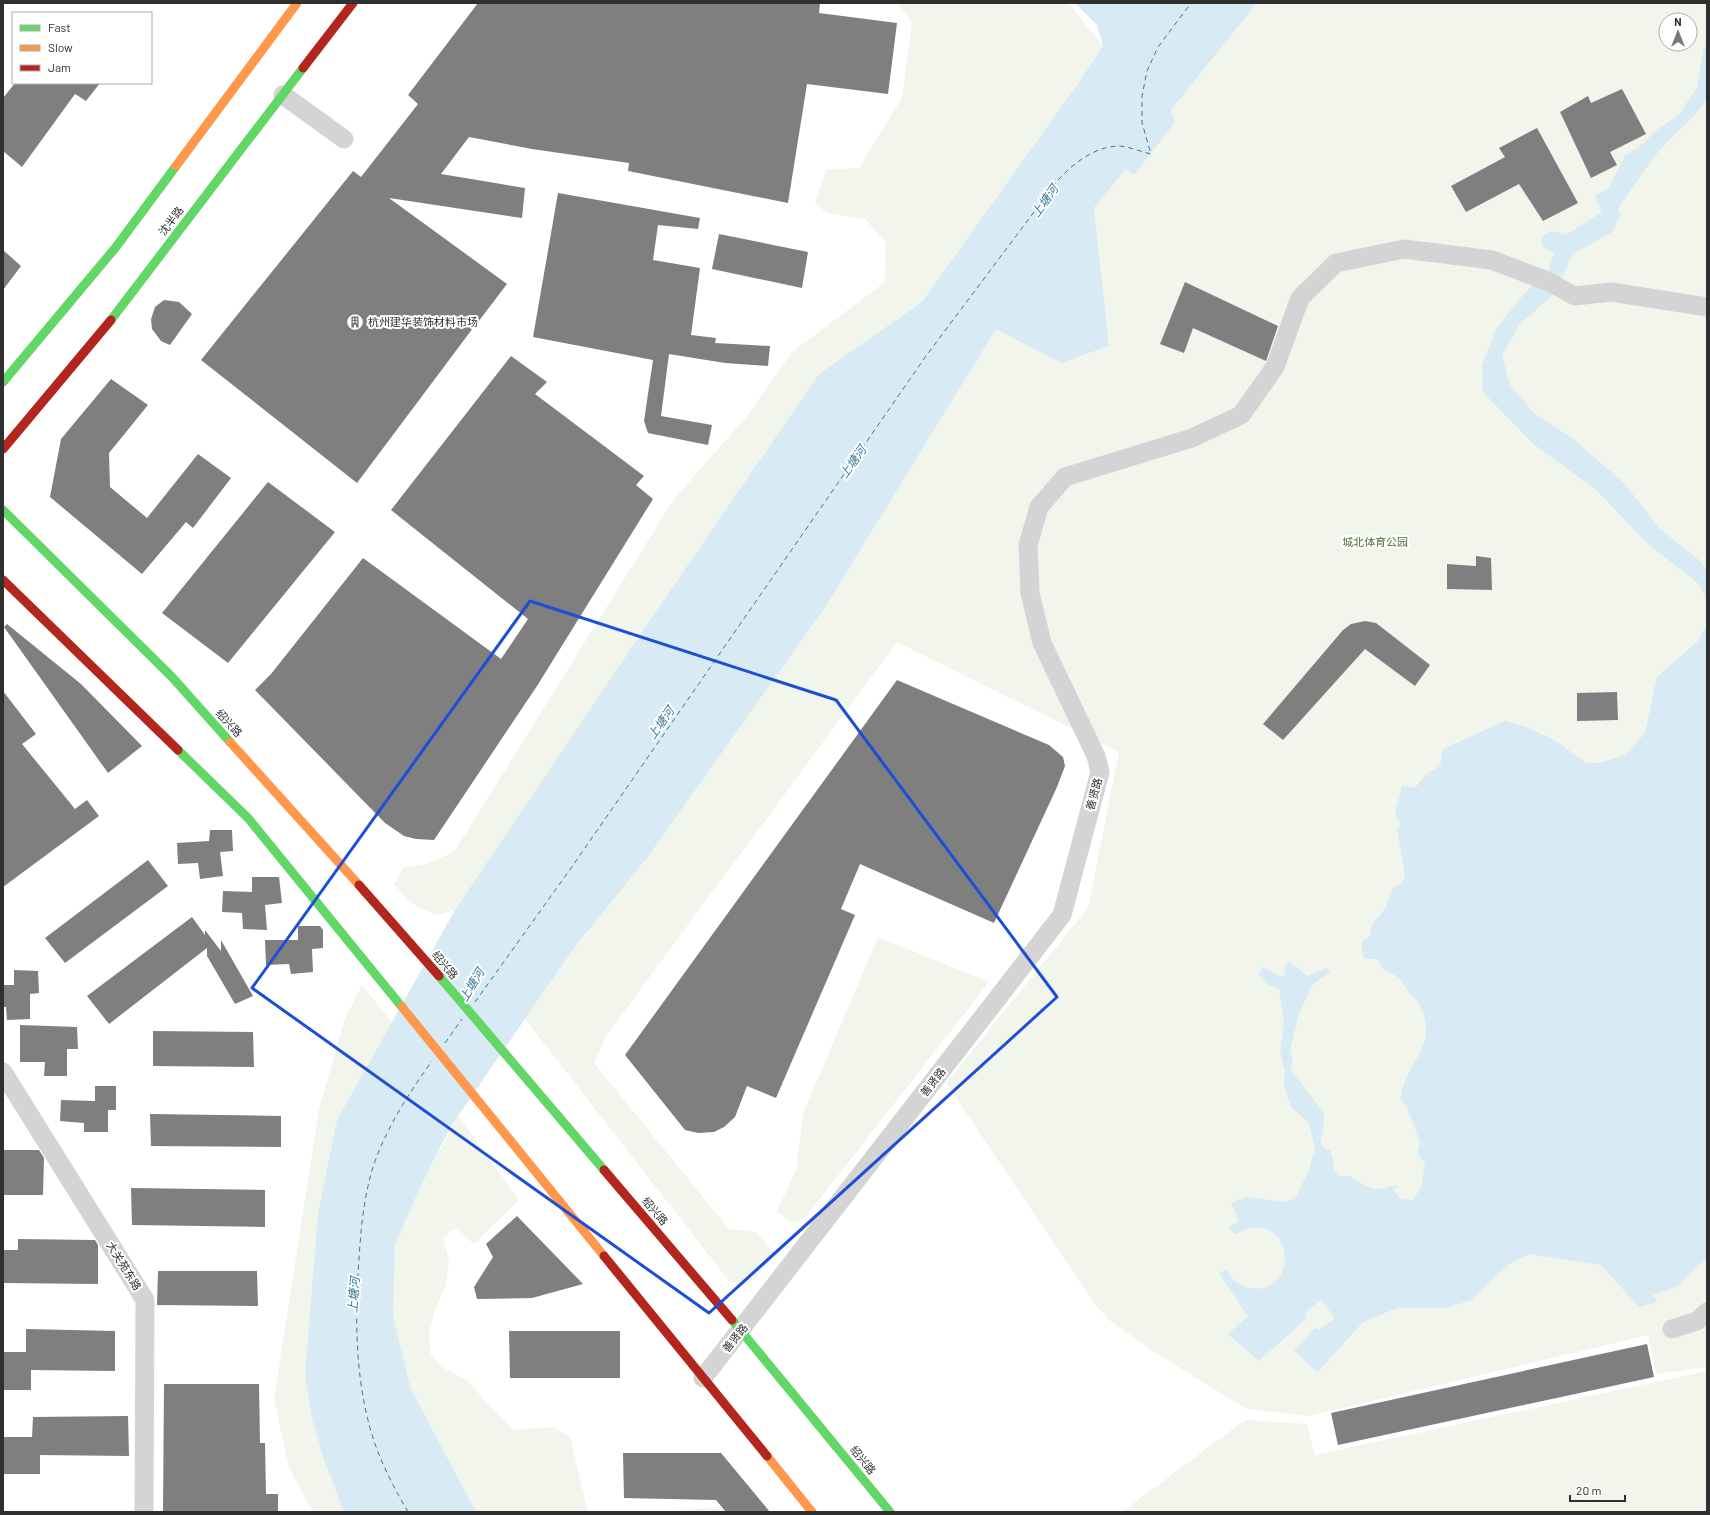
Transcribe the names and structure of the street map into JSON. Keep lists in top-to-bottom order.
{
  "streets": {
    "main road": ["沈半路", "绍兴路"],
    "street": ["善贤路", "大关苑东路"]
  },
  "crossings": [
    ["绍兴路", "善贤路"]
  ],
  "water": ["上塘河"],
  "parks": ["城北体育公园"],
  "places": {
    "building": ["杭州建华装饰材料市场"]
  },
  "legend": ["Fast", "Slow", "Jam"],
  "scale_bar": "20 m",
  "north": "top"
}
